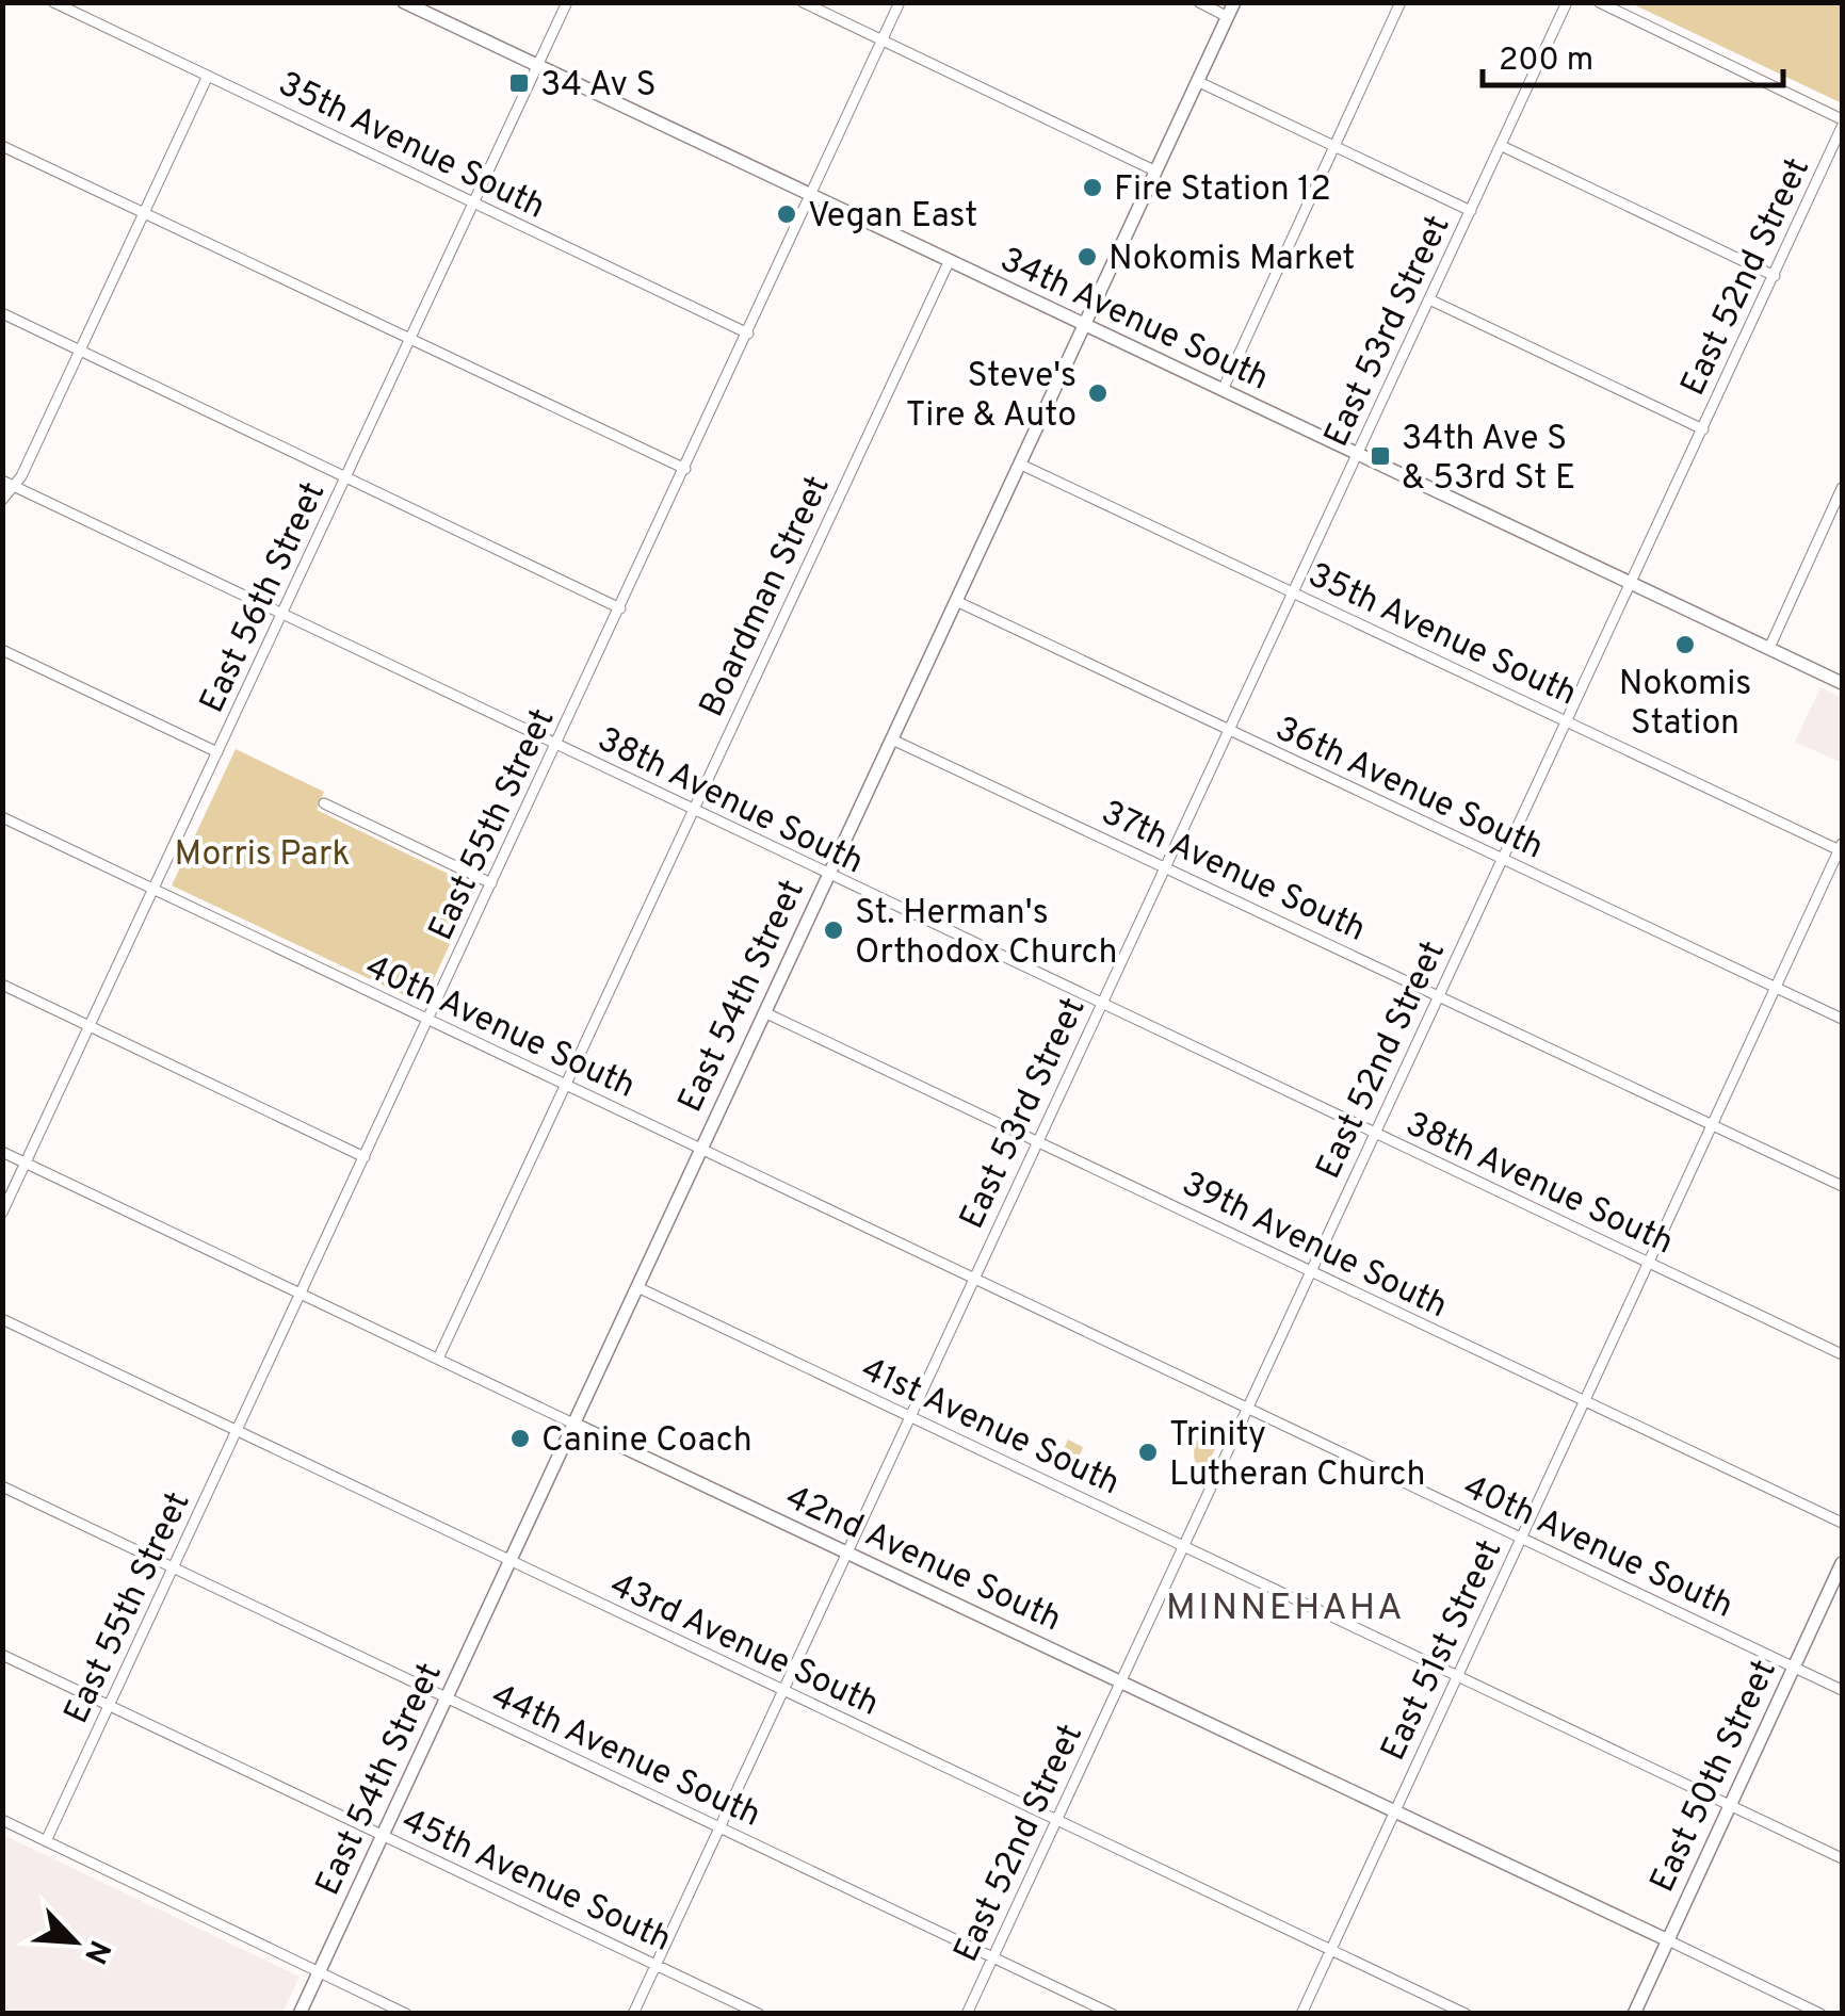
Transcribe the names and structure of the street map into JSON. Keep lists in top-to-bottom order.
{
  "streets": {
    "street": [
      "35th Avenue South",
      "East 52nd Street",
      "34th Avenue South",
      "East 53rd Street",
      "Boardman Street",
      "East 56th Street",
      "36th Avenue South",
      "38th Avenue South",
      "East 55th Street",
      "37th Avenue South",
      "East 54th Street",
      "40th Avenue South",
      "39th Avenue South",
      "41st Avenue South",
      "42nd Avenue South",
      "43rd Avenue South",
      "East 51st Street",
      "44th Avenue South",
      "East 50th Street",
      "45th Avenue South"
    ]
  },
  "crossings": [
    ["35th Avenue South", "East 52nd Street"],
    ["35th Avenue South", "East 53rd Street"],
    ["35th Avenue South", "East 56th Street"],
    ["35th Avenue South", "East 55th Street"],
    ["35th Avenue South", "East 54th Street"],
    ["35th Avenue South", "East 51st Street"],
    ["East 52nd Street", "34th Avenue South"],
    ["East 52nd Street", "36th Avenue South"],
    ["East 52nd Street", "38th Avenue South"],
    ["East 52nd Street", "37th Avenue South"],
    ["East 52nd Street", "40th Avenue South"],
    ["East 52nd Street", "39th Avenue South"],
    ["East 52nd Street", "41st Avenue South"],
    ["East 52nd Street", "42nd Avenue South"],
    ["East 52nd Street", "43rd Avenue South"],
    ["East 52nd Street", "44th Avenue South"],
    ["34th Avenue South", "East 53rd Street"],
    ["34th Avenue South", "Boardman Street"],
    ["34th Avenue South", "East 56th Street"],
    ["34th Avenue South", "East 55th Street"],
    ["34th Avenue South", "East 54th Street"],
    ["East 53rd Street", "36th Avenue South"],
    ["East 53rd Street", "38th Avenue South"],
    ["East 53rd Street", "37th Avenue South"],
    ["East 53rd Street", "40th Avenue South"],
    ["East 53rd Street", "39th Avenue South"],
    ["East 53rd Street", "41st Avenue South"],
    ["East 53rd Street", "42nd Avenue South"],
    ["East 53rd Street", "43rd Avenue South"],
    ["East 53rd Street", "44th Avenue South"],
    ["East 53rd Street", "45th Avenue South"],
    ["Boardman Street", "38th Avenue South"],
    ["Boardman Street", "40th Avenue South"],
    ["Boardman Street", "42nd Avenue South"],
    ["East 56th Street", "38th Avenue South"],
    ["East 56th Street", "40th Avenue South"],
    ["East 56th Street", "42nd Avenue South"],
    ["36th Avenue South", "East 54th Street"],
    ["36th Avenue South", "East 51st Street"],
    ["38th Avenue South", "East 55th Street"],
    ["38th Avenue South", "East 54th Street"],
    ["38th Avenue South", "East 51st Street"],
    ["East 55th Street", "40th Avenue South"],
    ["East 55th Street", "42nd Avenue South"],
    ["East 55th Street", "43rd Avenue South"],
    ["East 55th Street", "44th Avenue South"],
    ["East 55th Street", "45th Avenue South"],
    ["37th Avenue South", "East 54th Street"],
    ["37th Avenue South", "East 51st Street"],
    ["East 54th Street", "40th Avenue South"],
    ["East 54th Street", "39th Avenue South"],
    ["East 54th Street", "41st Avenue South"],
    ["East 54th Street", "42nd Avenue South"],
    ["East 54th Street", "43rd Avenue South"],
    ["East 54th Street", "44th Avenue South"],
    ["East 54th Street", "45th Avenue South"],
    ["40th Avenue South", "East 51st Street"],
    ["40th Avenue South", "East 50th Street"],
    ["39th Avenue South", "East 51st Street"],
    ["41st Avenue South", "East 51st Street"],
    ["41st Avenue South", "East 50th Street"],
    ["42nd Avenue South", "East 51st Street"],
    ["42nd Avenue South", "East 50th Street"],
    ["43rd Avenue South", "East 51st Street"]
  ],
  "districts": ["MINNEHAHA"],
  "parks": ["Morris Park"],
  "places": {
    "transit": ["34 Av S", "34th Ave S & 53rd St E"],
    "other": [
      "Fire Station 12",
      "Vegan East",
      "Nokomis Market",
      "Steve's Tire & Auto",
      "Nokomis Station",
      "St. Herman's Orthodox Church",
      "Canine Coach",
      "Trinity Lutheran Church"
    ]
  },
  "scale_bar": "200 m",
  "north": "bottom right"
}
